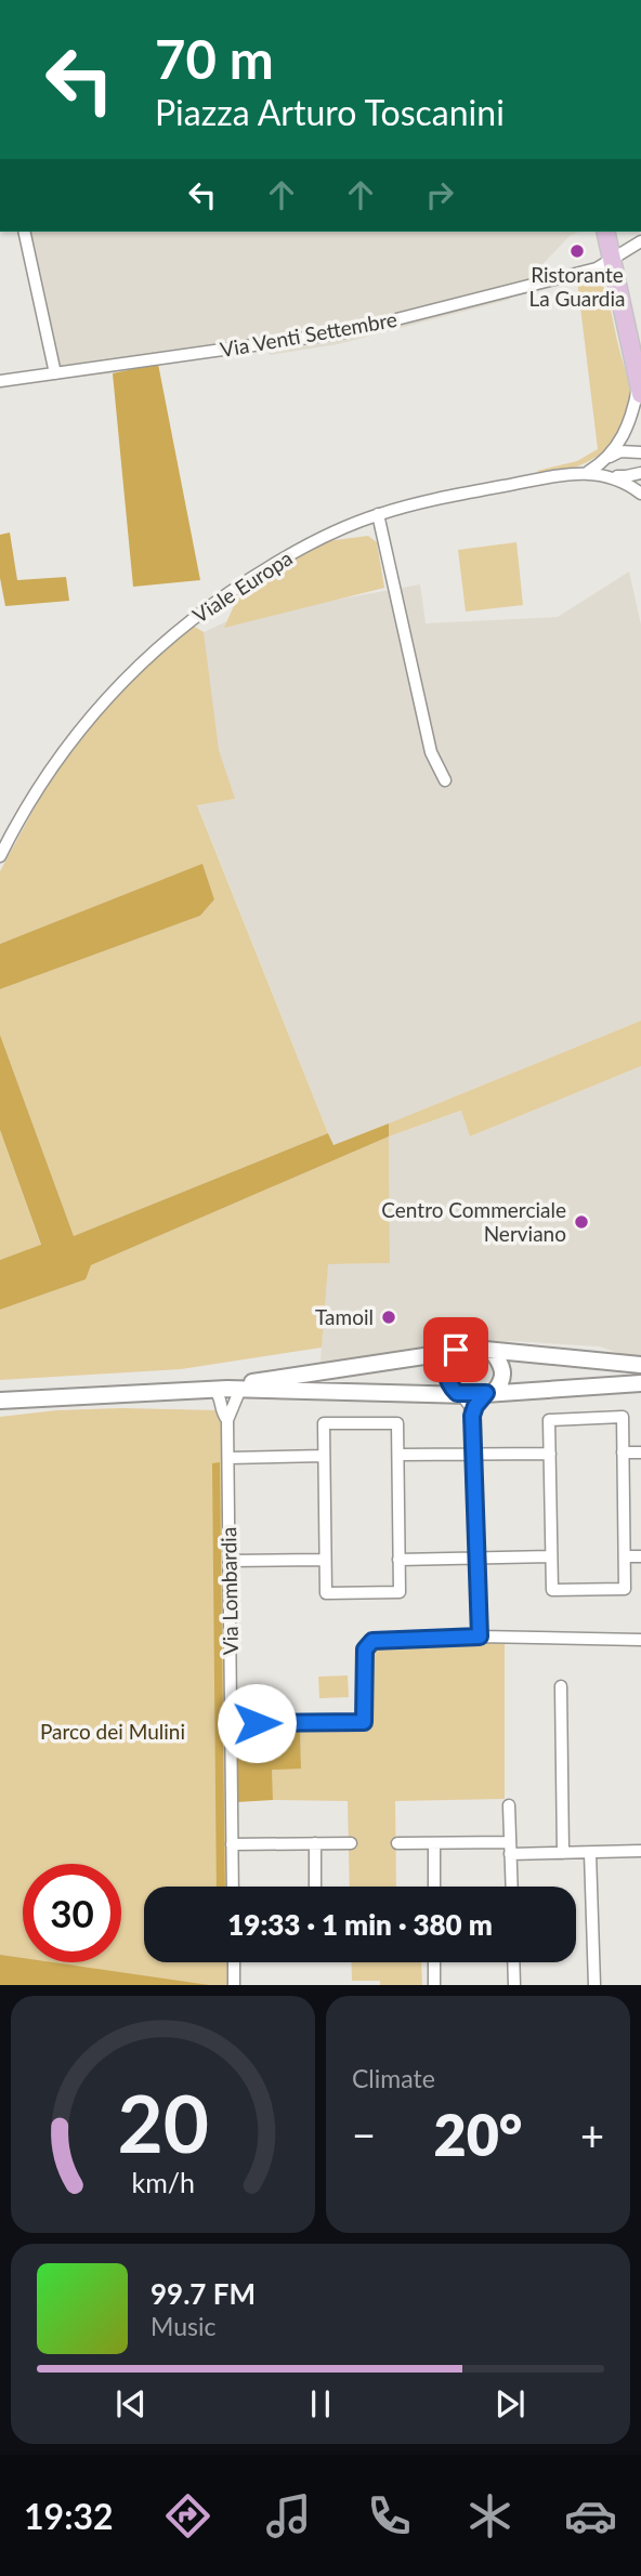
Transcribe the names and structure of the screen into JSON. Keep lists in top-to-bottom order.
{
  "streets": {
    "street": ["Via Venti Settembre", "Viale Europa", "Via Lombardia"]
  },
  "parks": ["Parco dei Mulini"],
  "places": ["Ristorante La Guardia", "Centro Commerciale Nerviano", "Tamoil"],
  "page": {
    "turn": ["70 m", "Piazza Arturo Toscanini"],
    "limit": "30",
    "trip": "19:33 · 1 min · 380 m",
    "tile": "Climate",
    "heat": ["−", "20°", "+"],
    "song": ["99.7 FM", "Music"],
    "tabs": "19:32",
    "gauge": ["20", "km/h"]
  }
}
